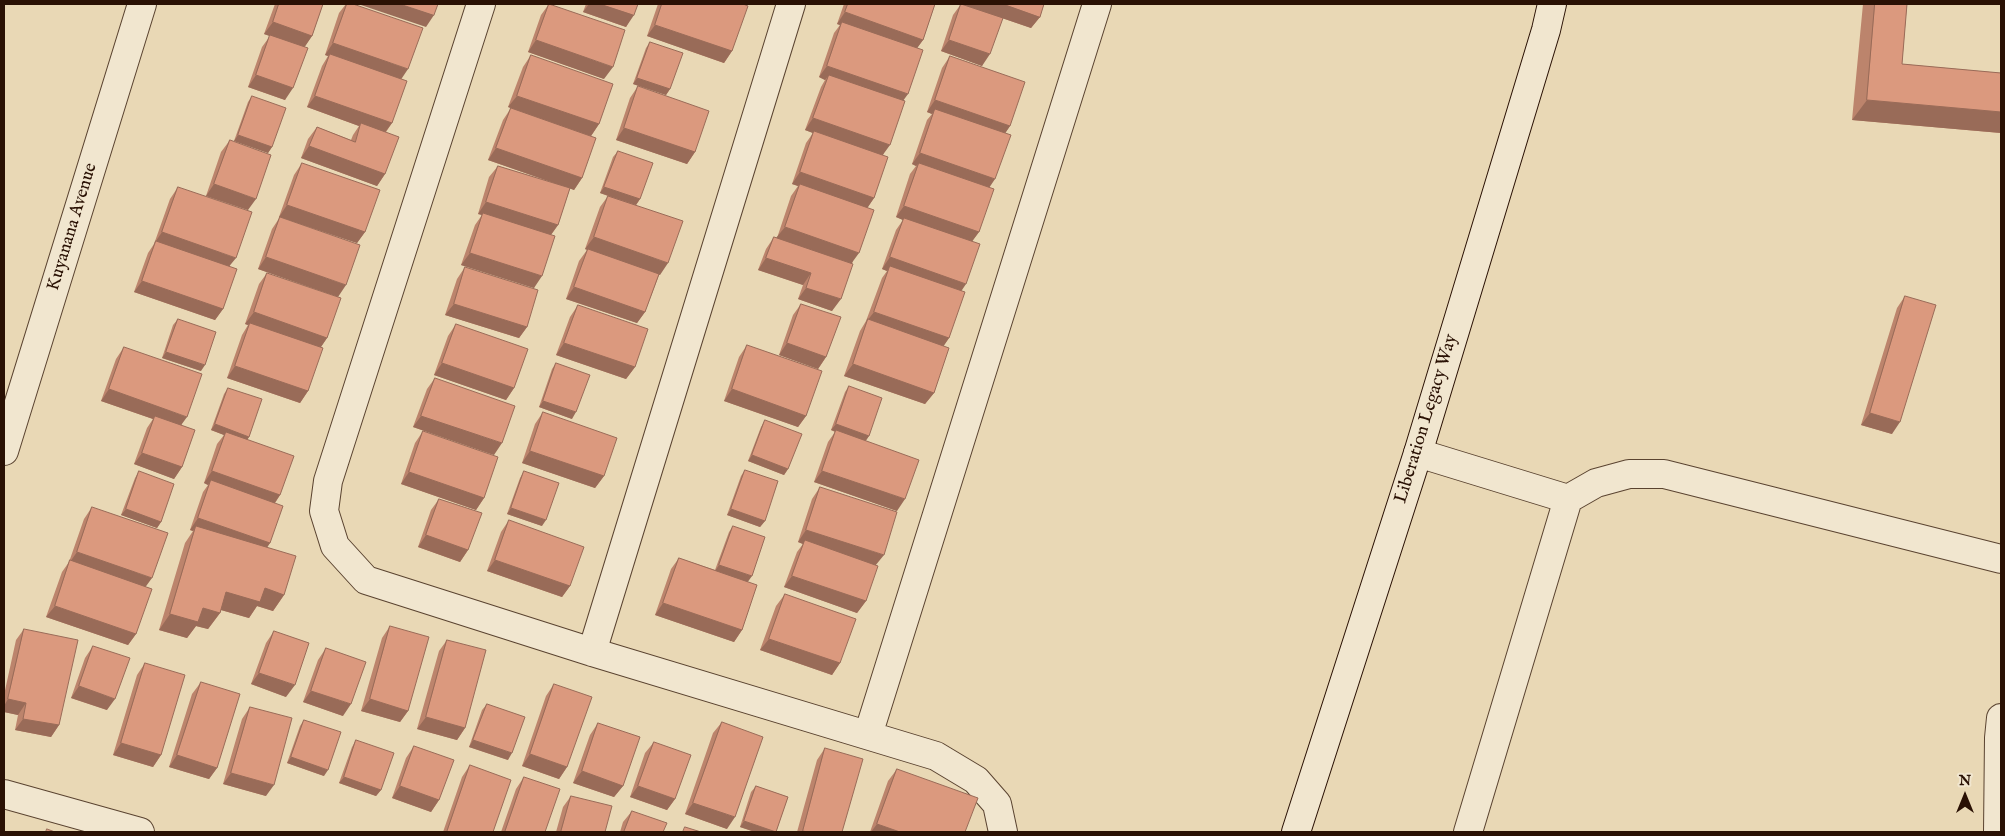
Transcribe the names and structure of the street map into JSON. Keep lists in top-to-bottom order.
{
  "streets": {
    "street": ["Kuyanana Avenue", "Liberation Legacy Way"]
  },
  "north": "top"
}
